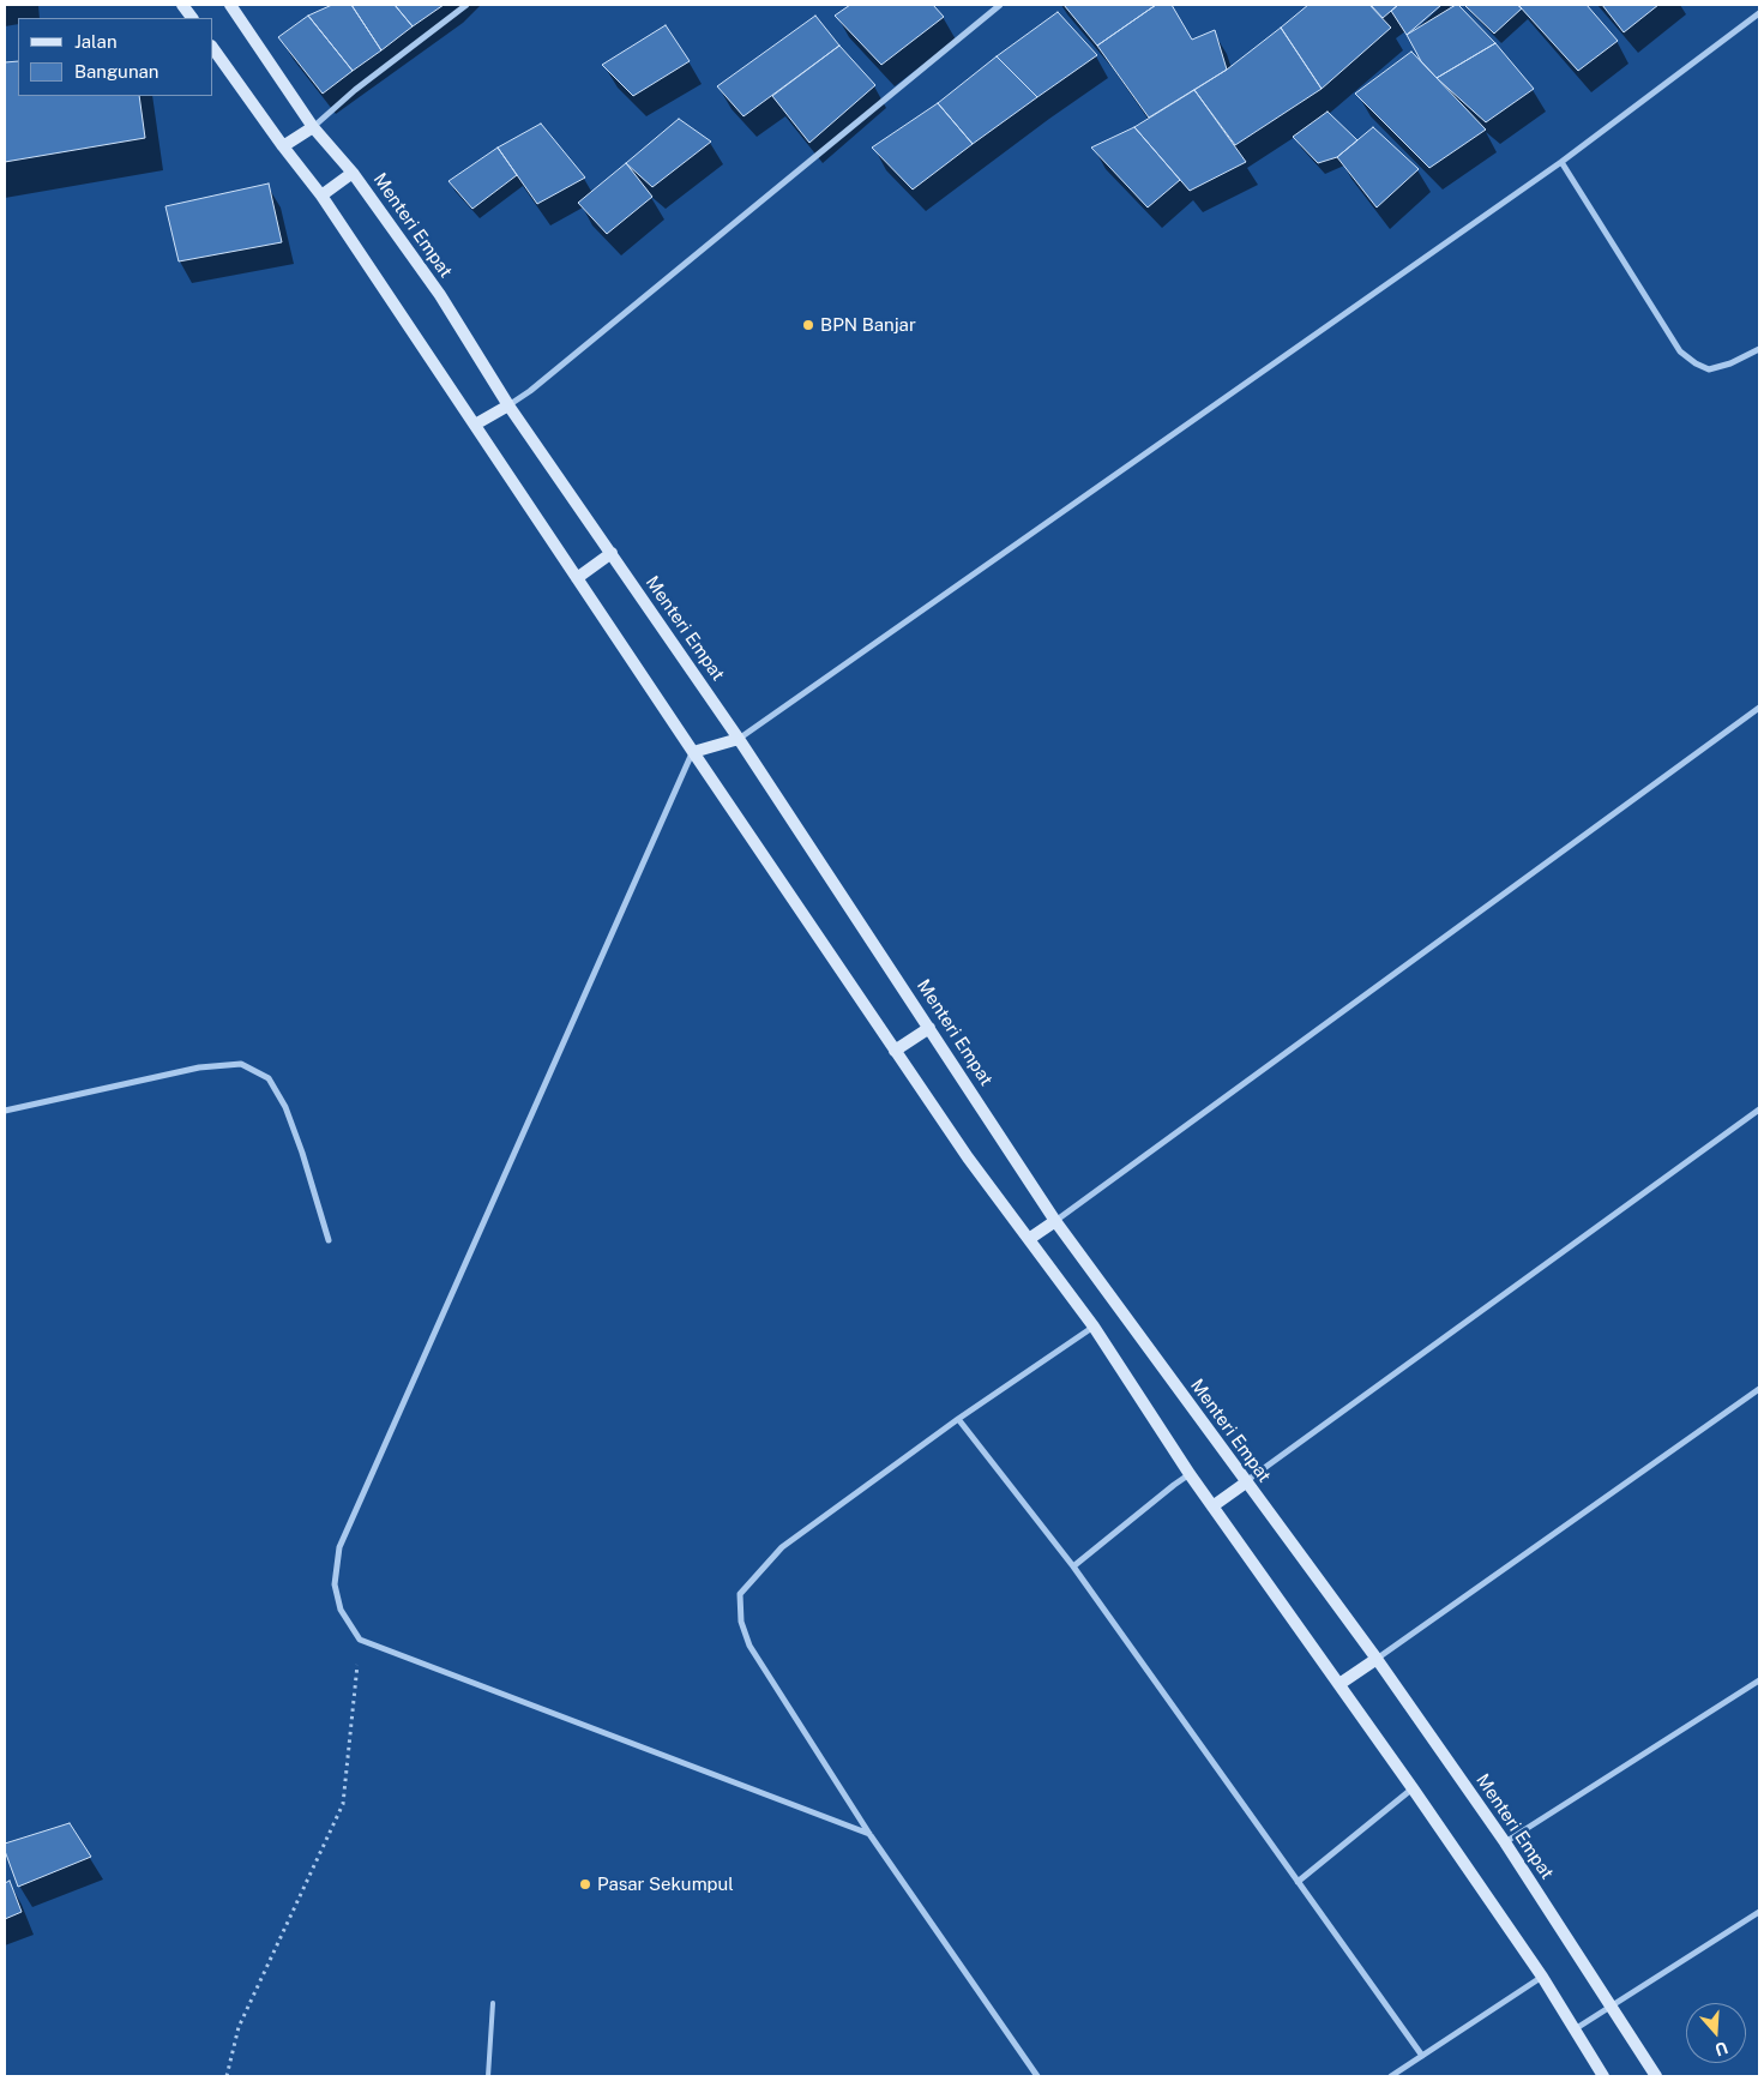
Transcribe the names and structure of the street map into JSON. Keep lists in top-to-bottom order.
{
  "streets": {
    "street": ["Menteri Empat"]
  },
  "places": ["BPN Banjar", "Pasar Sekumpul"],
  "legend": ["Jalan", "Bangunan"],
  "north": "bottom"
}
